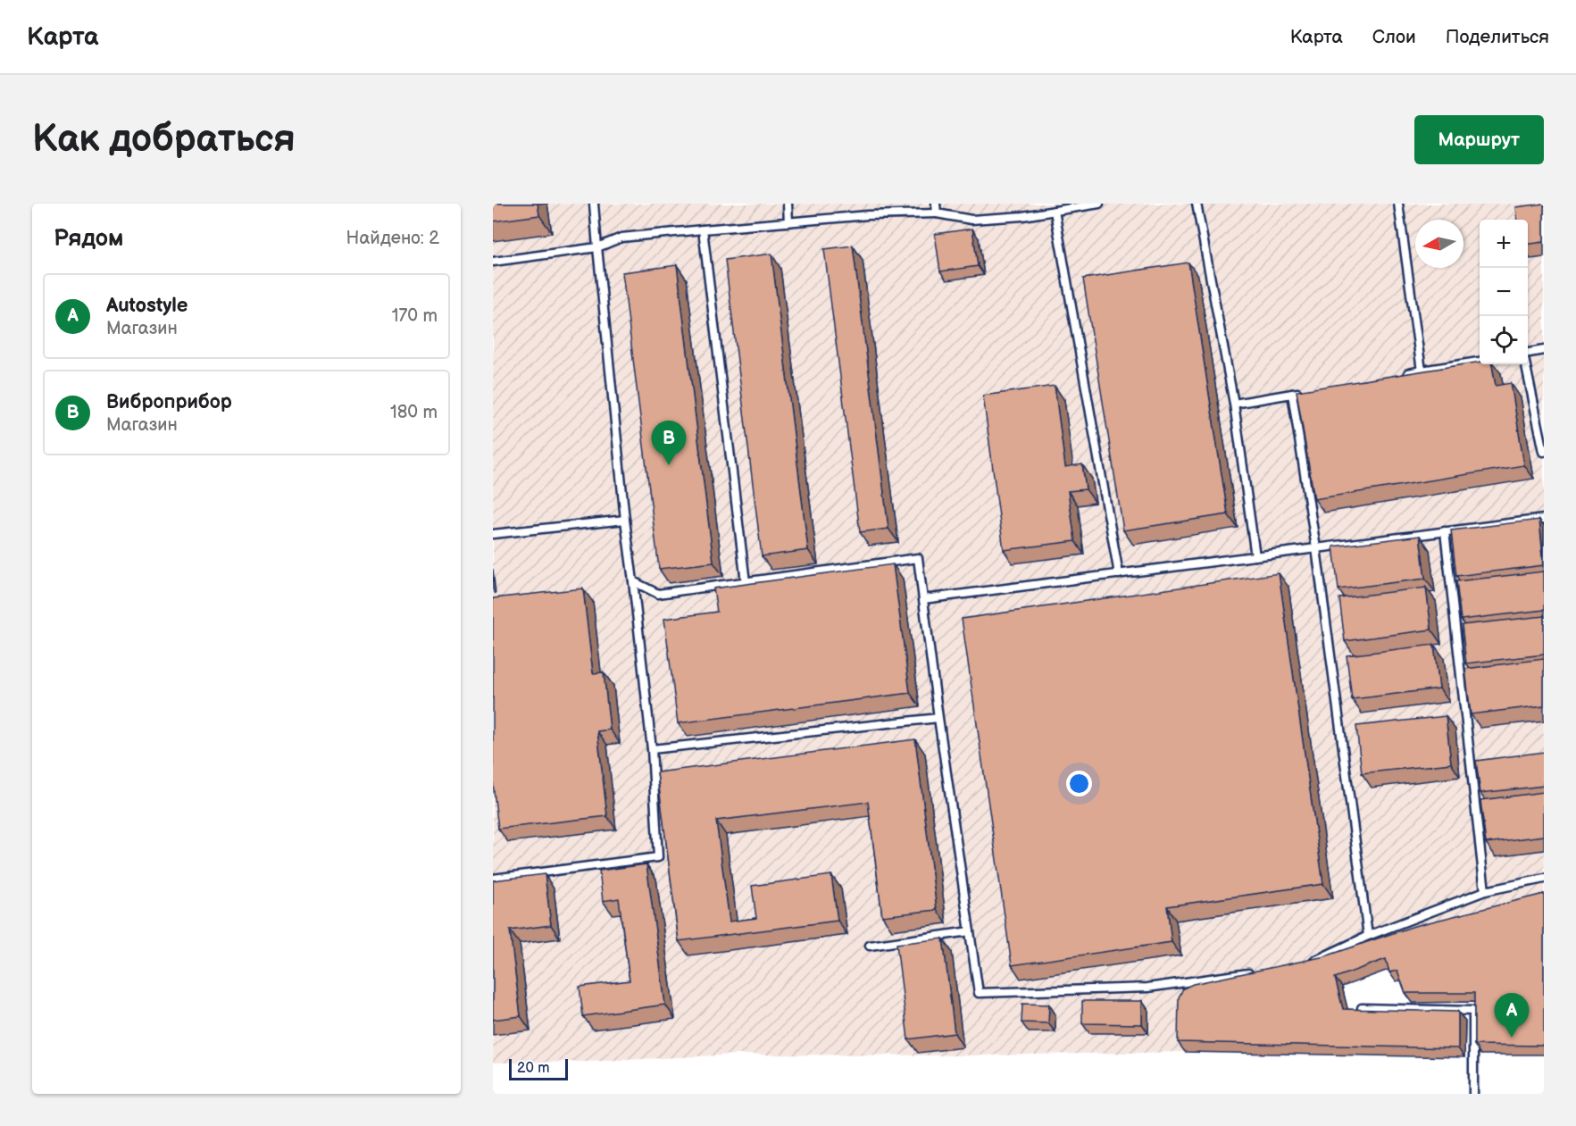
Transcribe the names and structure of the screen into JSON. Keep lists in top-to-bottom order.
{
  "scale_bar": "20 m",
  "north": "left",
  "page": {
    "header": "Карта",
    "nav": ["Карта", "Слои", "Поделиться"],
    "buttons": "Маршрут",
    "title": "Как добраться",
    "heading": ["Рядом", "Найдено: 2"],
    "map_buttons": ["+", "−"],
    "list": [
      {
        "mark": "A",
        "name": "Autostyle",
        "note": "Магазин",
        "value": "170 m"
      },
      {
        "mark": "B",
        "name": "Виброприбор",
        "note": "Магазин",
        "value": "180 m"
      }
    ],
    "pins": ["B", "A"],
    "scale": "20 m"
  }
}
